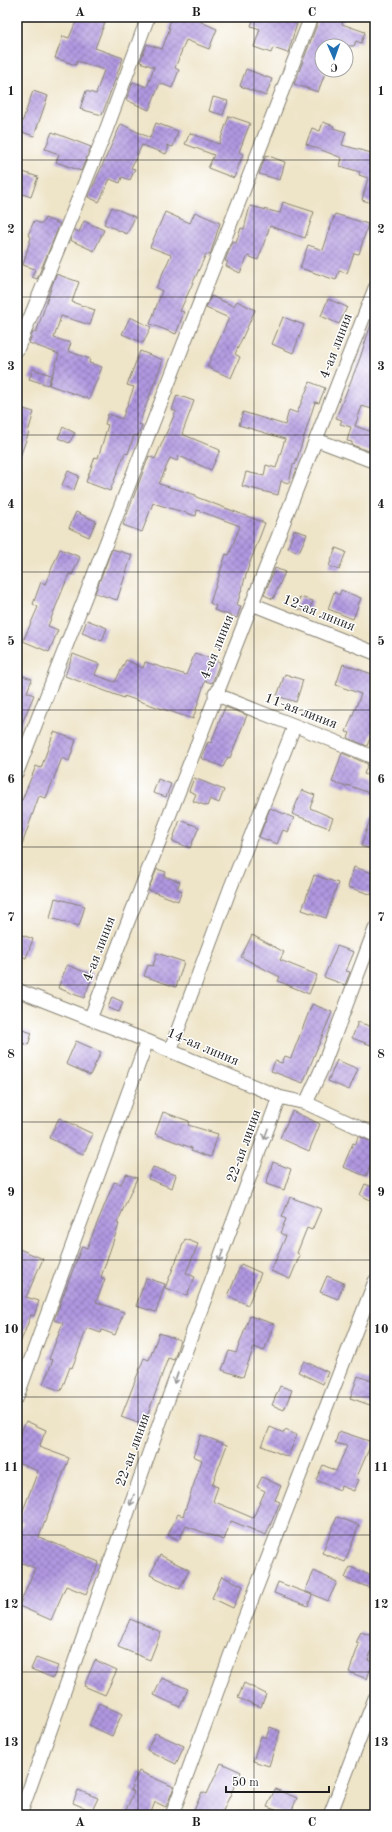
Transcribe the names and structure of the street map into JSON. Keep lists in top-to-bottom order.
{
  "streets": {
    "street": [
      "4-ая линия",
      "12-ая линия",
      "11-ая линия",
      "14-ая линия",
      "22-ая линия"
    ]
  },
  "crossings": [
    ["4-ая линия", "12-ая линия"],
    ["4-ая линия", "11-ая линия"],
    ["4-ая линия", "14-ая линия"],
    ["14-ая линия", "22-ая линия"]
  ],
  "one_way": ["22-ая линия"],
  "scale_bar": "50 m",
  "north": "bottom",
  "grid": {
    "columns": ["A", "B", "C"],
    "rows": [
      "1",
      "2",
      "3",
      "4",
      "5",
      "6",
      "7",
      "8",
      "9",
      "10",
      "11",
      "12",
      "13"
    ]
  }
}
